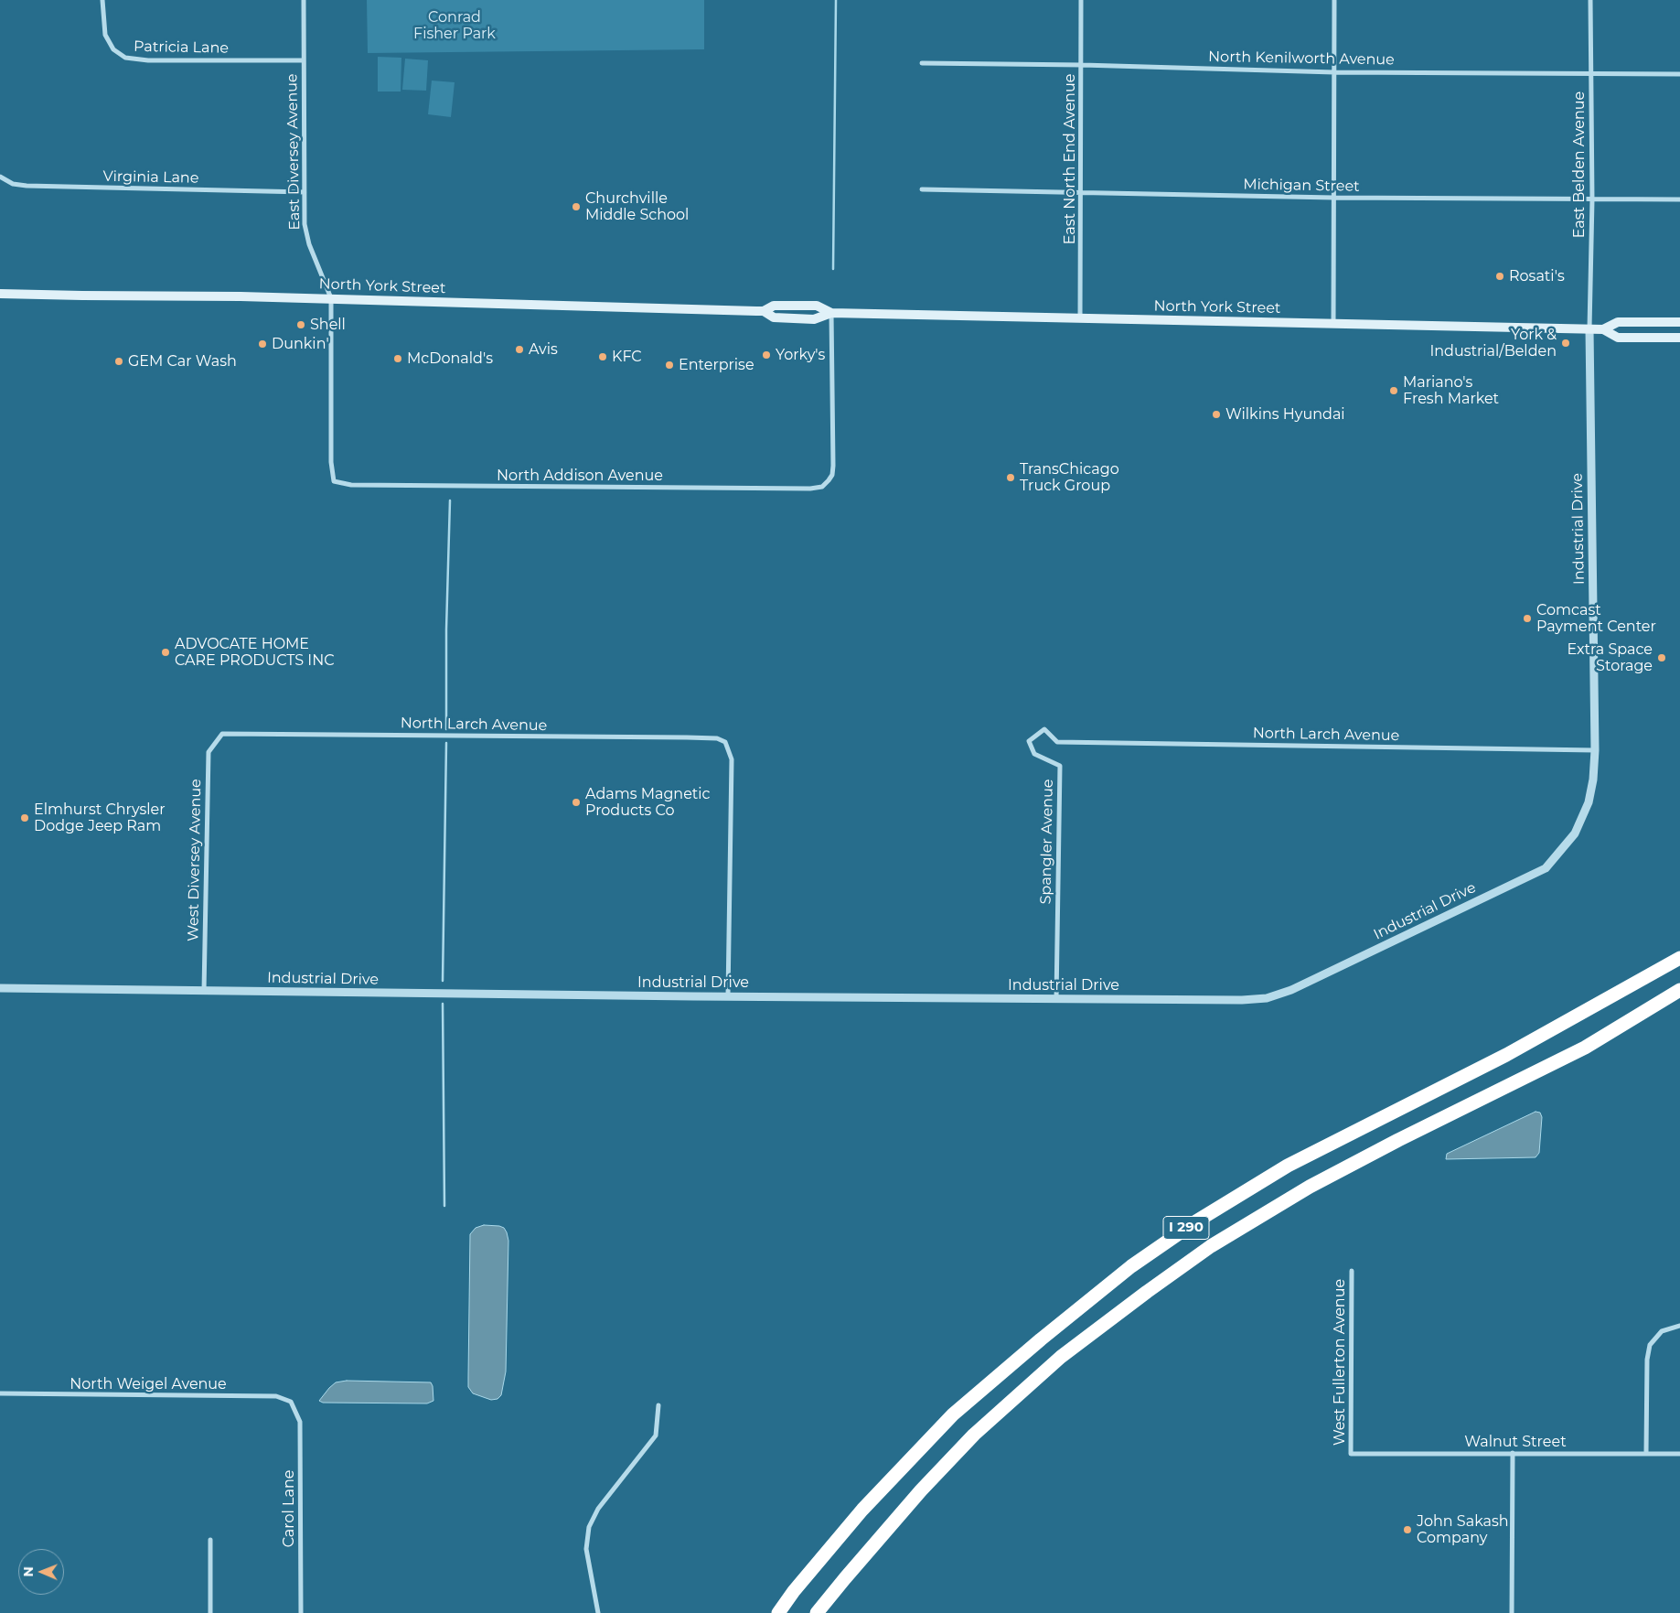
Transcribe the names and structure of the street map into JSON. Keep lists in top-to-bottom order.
{
  "streets": {
    "highway": ["I 290"],
    "main road": ["North York Street"],
    "street": [
      "Patricia Lane",
      "North Kenilworth Avenue",
      "East Diversey Avenue",
      "East North End Avenue",
      "East Belden Avenue",
      "Virginia Lane",
      "Michigan Street",
      "North Addison Avenue",
      "Industrial Drive",
      "North Larch Avenue",
      "Spangler Avenue",
      "West Diversey Avenue",
      "West Fullerton Avenue",
      "North Weigel Avenue",
      "Walnut Street",
      "Carol Lane"
    ]
  },
  "crossings": [
    ["Patricia Lane", "East Diversey Avenue"],
    ["North Kenilworth Avenue", "East North End Avenue"],
    ["North Kenilworth Avenue", "East Belden Avenue"],
    ["East Diversey Avenue", "Virginia Lane"],
    ["East Diversey Avenue", "North York Street"],
    ["East Diversey Avenue", "North Addison Avenue"],
    ["East North End Avenue", "Michigan Street"],
    ["East North End Avenue", "North York Street"],
    ["East Belden Avenue", "Michigan Street"],
    ["East Belden Avenue", "North York Street"],
    ["East Belden Avenue", "Industrial Drive"],
    ["North York Street", "North Addison Avenue"],
    ["North York Street", "Industrial Drive"],
    ["Industrial Drive", "North Larch Avenue"],
    ["Industrial Drive", "Spangler Avenue"],
    ["Industrial Drive", "West Diversey Avenue"],
    ["North Larch Avenue", "Spangler Avenue"],
    ["North Larch Avenue", "West Diversey Avenue"],
    ["West Fullerton Avenue", "Walnut Street"],
    ["North Weigel Avenue", "Carol Lane"]
  ],
  "parks": ["Conrad Fisher Park"],
  "places": [
    "Churchville Middle School",
    "Rosati's",
    "Shell",
    "York & Industrial/Belden",
    "Dunkin'",
    "Avis",
    "Yorky's",
    "KFC",
    "McDonald's",
    "GEM Car Wash",
    "Enterprise",
    "Mariano's Fresh Market",
    "Wilkins Hyundai",
    "TransChicago Truck Group",
    "Comcast Payment Center",
    "ADVOCATE HOME CARE PRODUCTS INC",
    "Extra Space Storage",
    "Adams Magnetic Products Co",
    "Elmhurst Chrysler Dodge Jeep Ram",
    "John Sakash Company"
  ],
  "north": "left"
}
